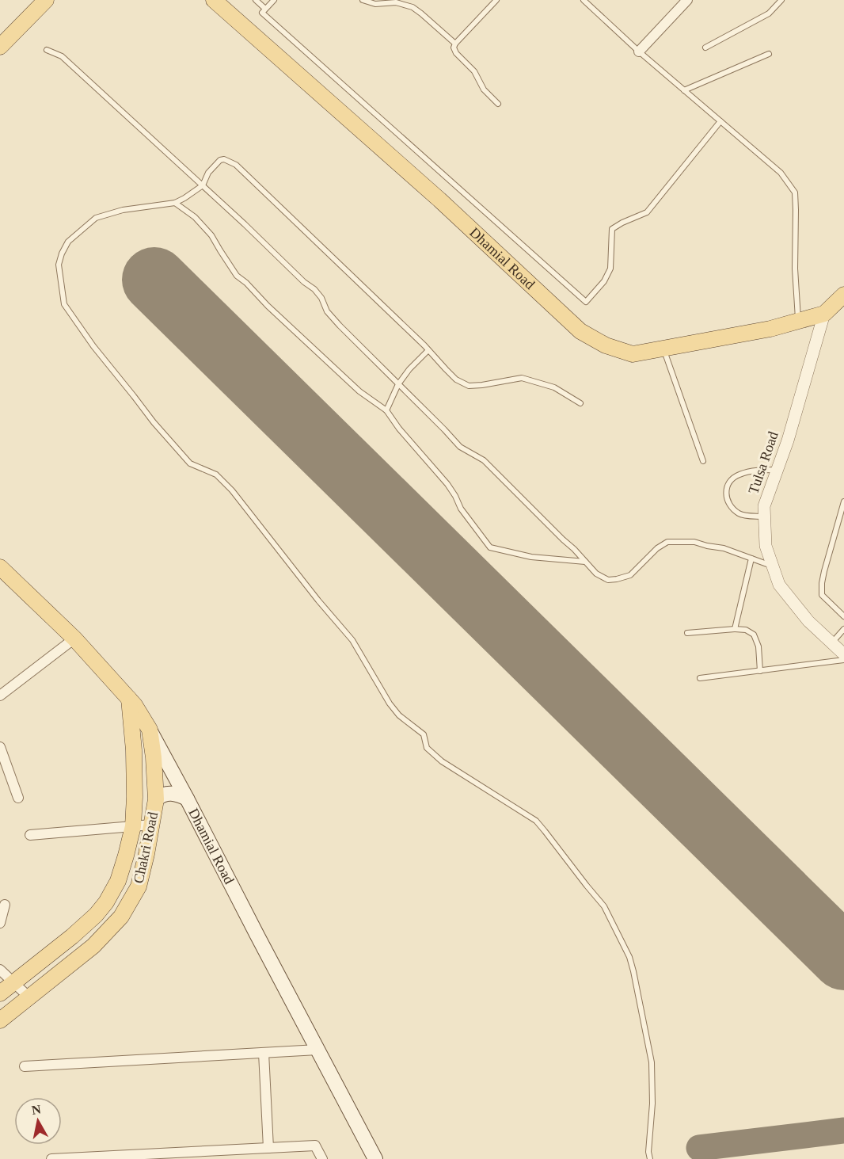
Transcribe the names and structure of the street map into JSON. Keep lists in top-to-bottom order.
{
  "streets": {
    "main road": ["Dhamial Road", "Chakri Road"],
    "street": ["Tulsa Road"]
  },
  "crossings": [
    ["Dhamial Road", "Tulsa Road"],
    ["Dhamial Road", "Chakri Road"]
  ],
  "north": "top"
}
